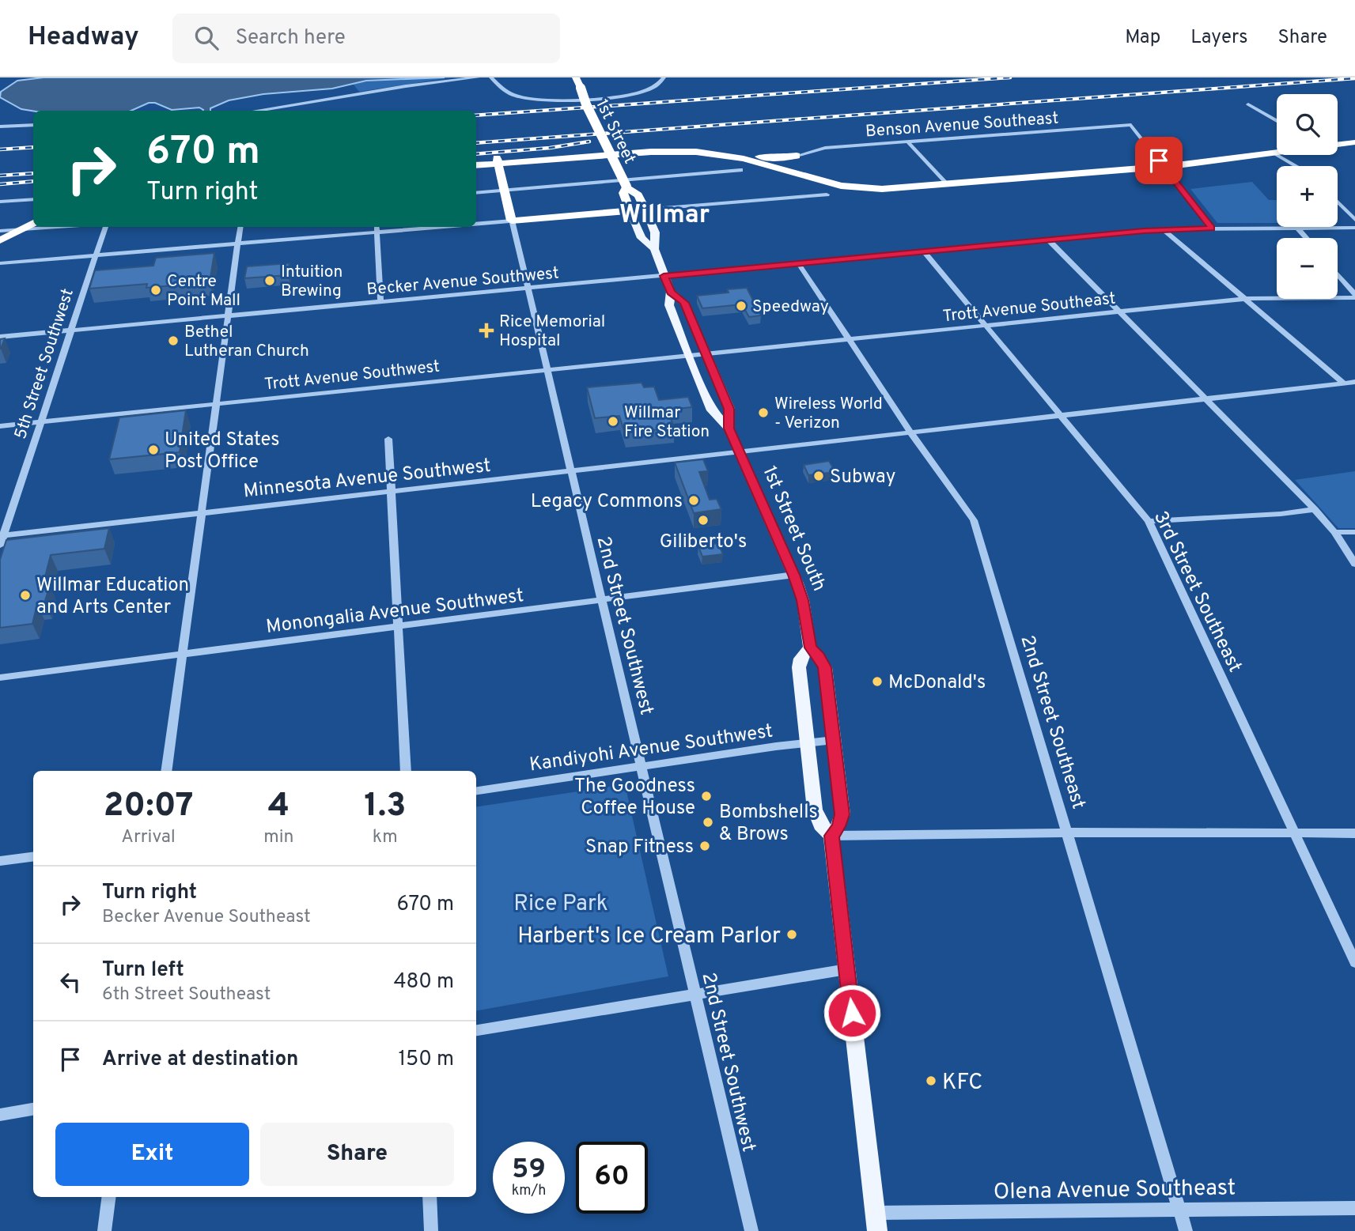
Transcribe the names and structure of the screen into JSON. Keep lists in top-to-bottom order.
{
  "streets": {
    "highway": ["1st Street", "2nd Street Southwest"],
    "main road": ["1st Street South"],
    "street": [
      "Benson Avenue Southeast",
      "Becker Avenue Southwest",
      "Trott Avenue Southeast",
      "5th Street Southwest",
      "Trott Avenue Southwest",
      "Minnesota Avenue Southwest",
      "3rd Street Southeast",
      "Monongalia Avenue Southwest",
      "2nd Street Southeast",
      "Kandiyohi Avenue Southwest",
      "Olena Avenue Southeast"
    ]
  },
  "crossings": [
    ["1st Street", "1st Street South"],
    ["Becker Avenue Southwest", "5th Street Southwest"],
    ["Becker Avenue Southwest", "1st Street South"],
    ["Becker Avenue Southwest", "3rd Street Southeast"],
    ["Becker Avenue Southwest", "2nd Street Southwest"],
    ["Becker Avenue Southwest", "2nd Street Southeast"],
    ["Trott Avenue Southeast", "Trott Avenue Southwest"],
    ["Trott Avenue Southeast", "1st Street South"],
    ["Trott Avenue Southeast", "3rd Street Southeast"],
    ["Trott Avenue Southeast", "2nd Street Southeast"],
    ["5th Street Southwest", "Trott Avenue Southwest"],
    ["5th Street Southwest", "Minnesota Avenue Southwest"],
    ["Trott Avenue Southwest", "1st Street South"],
    ["Trott Avenue Southwest", "2nd Street Southwest"],
    ["Minnesota Avenue Southwest", "1st Street South"],
    ["Minnesota Avenue Southwest", "3rd Street Southeast"],
    ["Minnesota Avenue Southwest", "2nd Street Southwest"],
    ["Minnesota Avenue Southwest", "2nd Street Southeast"],
    ["1st Street South", "Monongalia Avenue Southwest"],
    ["1st Street South", "Kandiyohi Avenue Southwest"],
    ["1st Street South", "Olena Avenue Southeast"],
    ["Monongalia Avenue Southwest", "2nd Street Southwest"],
    ["2nd Street Southwest", "Kandiyohi Avenue Southwest"],
    ["2nd Street Southeast", "Olena Avenue Southeast"]
  ],
  "districts": ["Willmar"],
  "parks": ["Rice Park"],
  "places": {
    "other": [
      "Intuition Brewing",
      "Centre Point Mall",
      "Speedway",
      "Bethel Lutheran Church",
      "Wireless World - Verizon",
      "Willmar Fire Station",
      "United States Post Office",
      "Subway",
      "Legacy Commons",
      "Giliberto's",
      "Willmar Education and Arts Center",
      "McDonald's",
      "The Goodness Coffee House",
      "Bombshells & Brows",
      "Snap Fitness",
      "Harbert's Ice Cream Parlor",
      "KFC"
    ],
    "health": ["Rice Memorial Hospital"]
  },
  "page": {
    "header": "Headway",
    "search": "Search here",
    "nav": ["Map", "Layers", "Share"],
    "map_buttons": ["+", "−"],
    "turn": ["670 m", "Turn right"],
    "eta": [
      "20:07",
      "Arrival",
      "4",
      "min",
      "1.3",
      "km"
    ],
    "list": [
      {
        "name": "Turn right",
        "note": "Becker Avenue Southeast",
        "value": "670 m"
      },
      {
        "name": "Turn left",
        "note": "6th Street Southeast",
        "value": "480 m"
      },
      {
        "name": "Arrive at destination",
        "value": "150 m"
      }
    ],
    "buttons": ["Exit", "Share"],
    "speed": "59 km/h",
    "limit": "60"
  }
}
